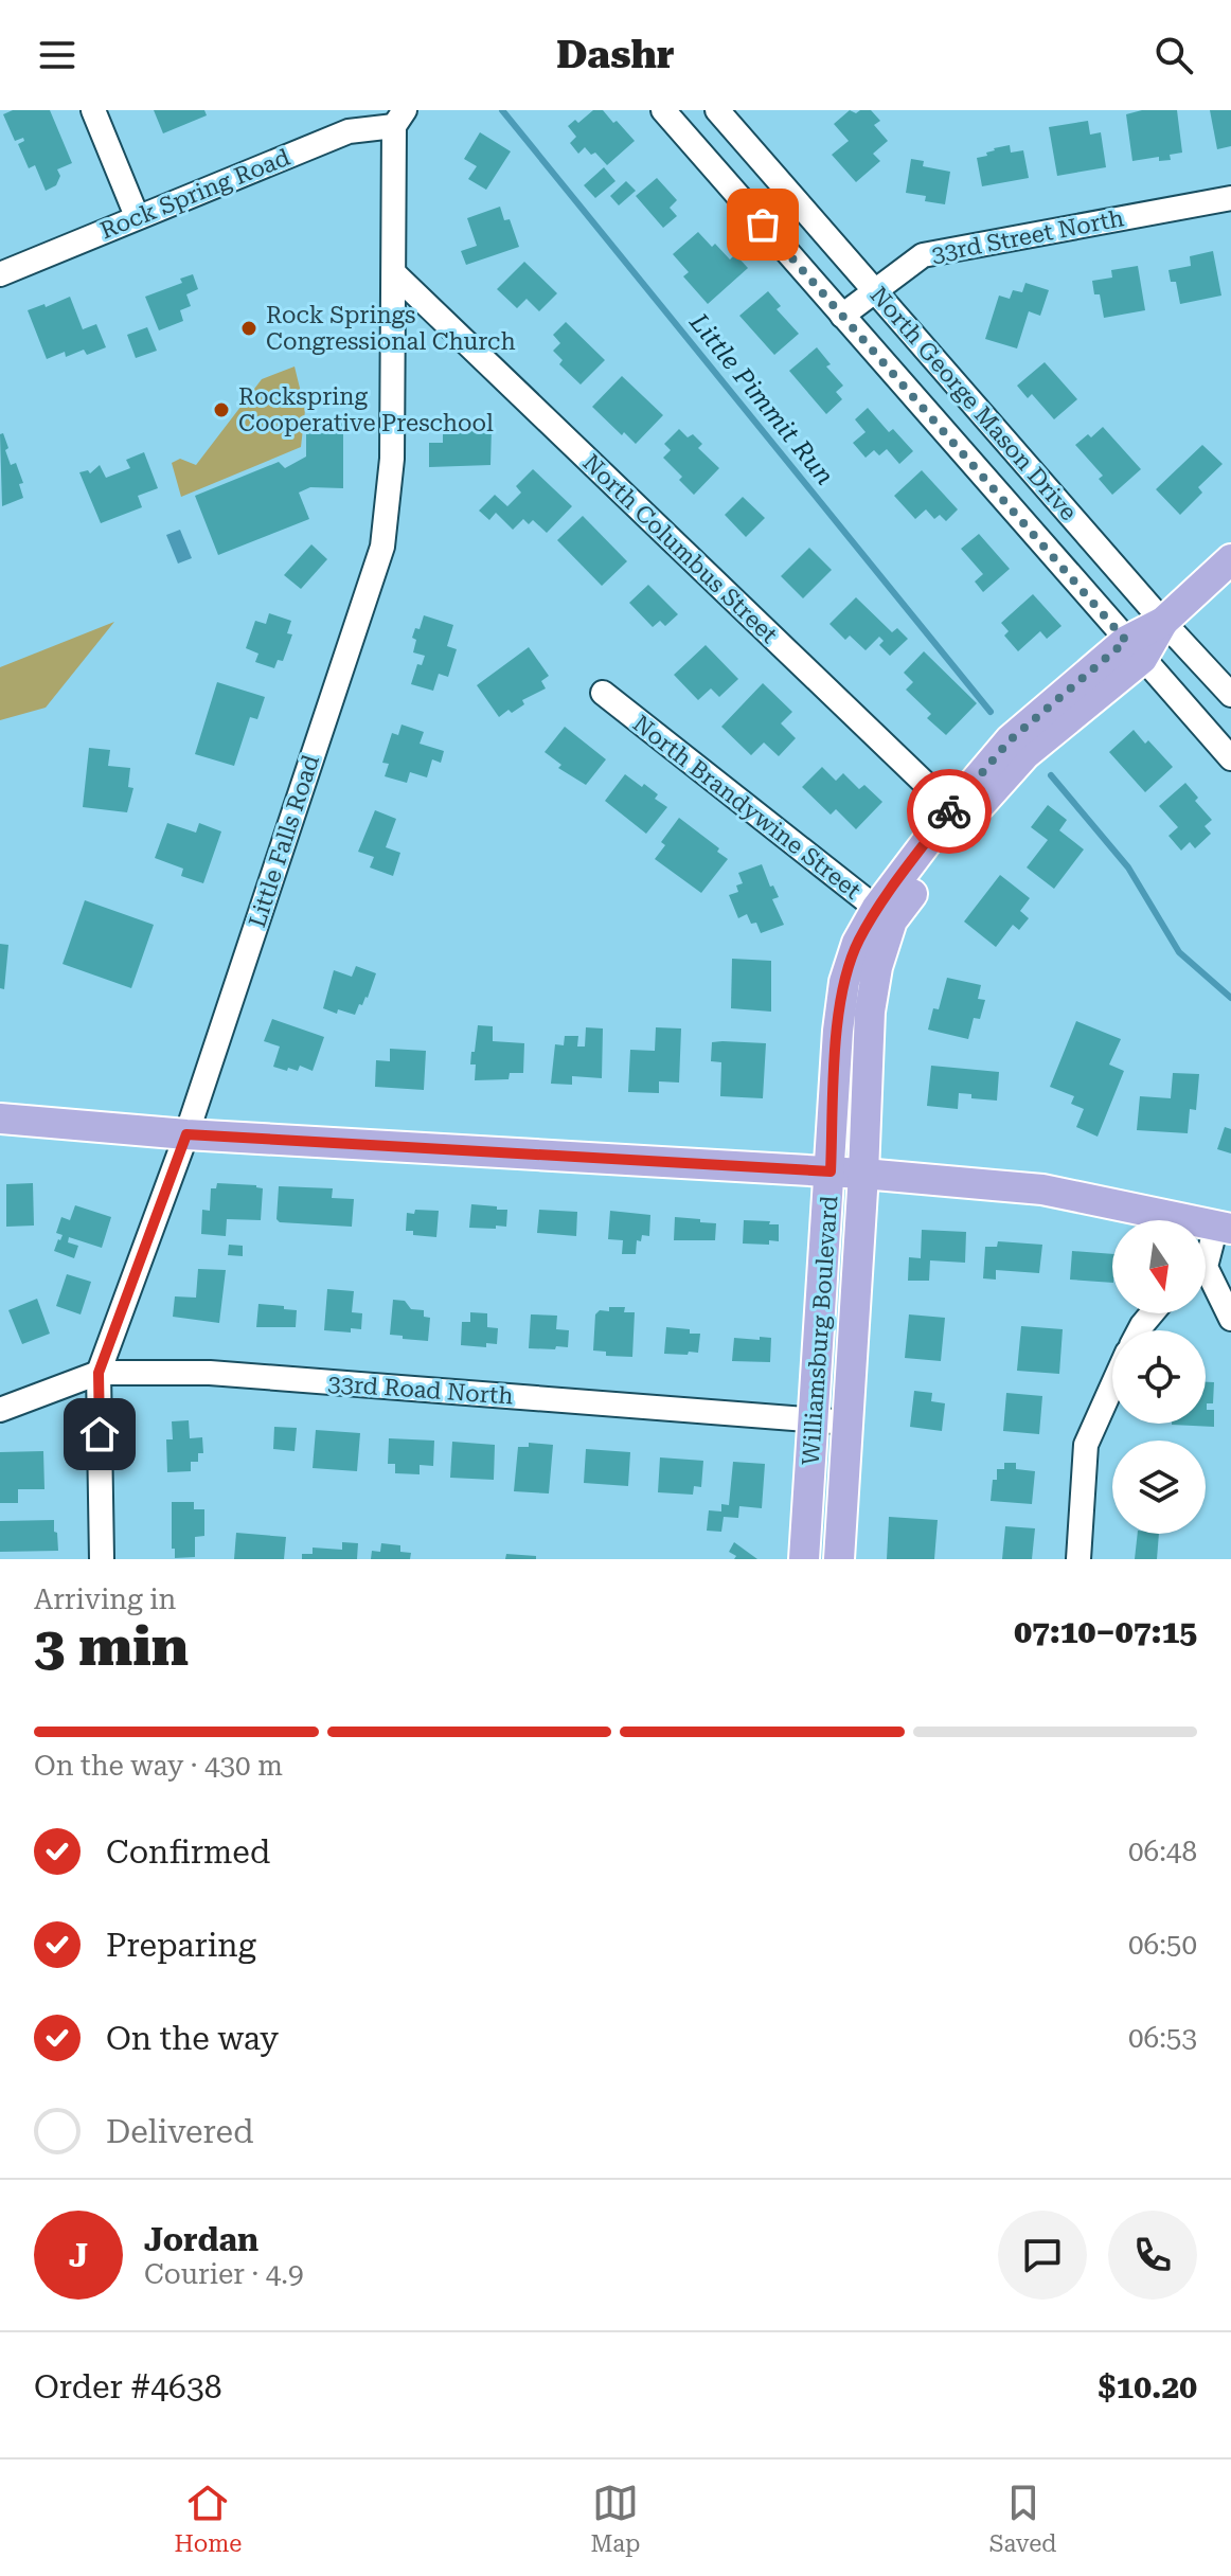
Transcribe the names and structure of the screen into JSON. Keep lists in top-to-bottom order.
{
  "streets": {
    "main road": ["Williamsburg Boulevard"],
    "street": [
      "Rock Spring Road",
      "33rd Street North",
      "North George Mason Drive",
      "North Columbus Street",
      "North Brandywine Street",
      "Little Falls Road",
      "33rd Road North"
    ]
  },
  "crossings": [
    ["Rock Spring Road", "Little Falls Road"],
    ["33rd Street North", "North George Mason Drive"],
    ["North George Mason Drive", "Williamsburg Boulevard"],
    ["North Columbus Street", "Little Falls Road"],
    ["North Columbus Street", "Williamsburg Boulevard"],
    ["North Brandywine Street", "Williamsburg Boulevard"],
    ["Little Falls Road", "33rd Road North"],
    ["Williamsburg Boulevard", "33rd Road North"]
  ],
  "water": ["Little Pimmit Run"],
  "places": ["Rock Springs Congressional Church", "Rockspring Cooperative Preschool"],
  "north": "bottom",
  "page": {
    "header": "Dashr",
    "heading": ["3 min", "Arriving in", "07:10–07:15"],
    "panel": [
      "Jordan",
      "Courier · 4.9",
      "Order #4638",
      "$10.20"
    ],
    "bar": "On the way · 430 m",
    "list": [
      ["Confirmed", "06:48"],
      ["Preparing", "06:50"],
      ["On the way", "06:53"],
      "Delivered"
    ],
    "round": "J",
    "tabs": ["Home", "Map", "Saved"]
  }
}
